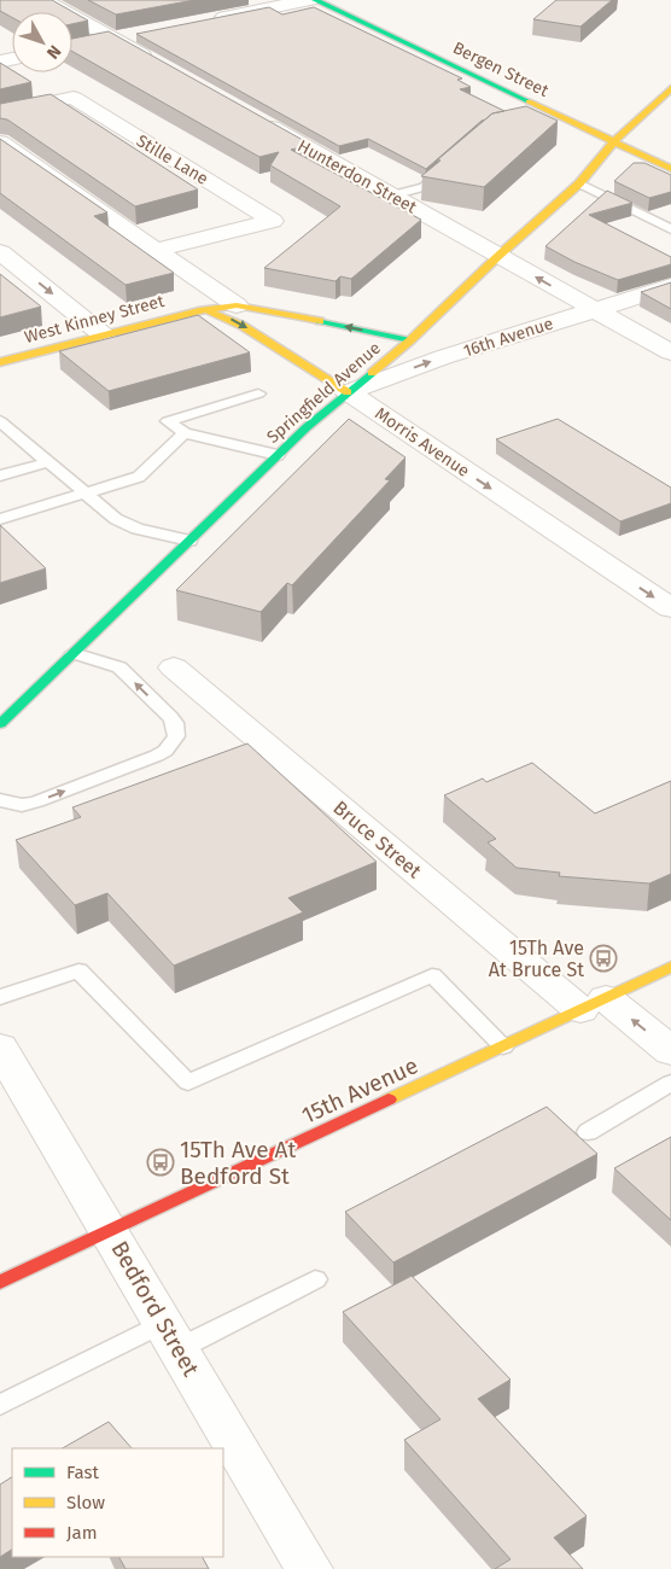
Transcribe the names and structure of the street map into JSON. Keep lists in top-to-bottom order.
{
  "streets": {
    "main road": [
      "Bergen Street",
      "West Kinney Street",
      "Springfield Avenue",
      "Morris Avenue",
      "15th Avenue"
    ],
    "street": [
      "Stille Lane",
      "Hunterdon Street",
      "16th Avenue",
      "Bruce Street",
      "Bedford Street"
    ]
  },
  "crossings": [
    ["Bergen Street", "Springfield Avenue"],
    ["Hunterdon Street", "16th Avenue"],
    ["Hunterdon Street", "Springfield Avenue"],
    ["West Kinney Street", "Morris Avenue"],
    ["16th Avenue", "Springfield Avenue"],
    ["16th Avenue", "Morris Avenue"],
    ["Springfield Avenue", "Morris Avenue"],
    ["Bruce Street", "15th Avenue"],
    ["15th Avenue", "Bedford Street"]
  ],
  "one_way": ["16th Avenue"],
  "places": {
    "bus stop": ["15Th Ave At Bruce St", "15Th Ave At Bedford St"]
  },
  "legend": ["Fast", "Slow", "Jam"],
  "north": "bottom right"
}
